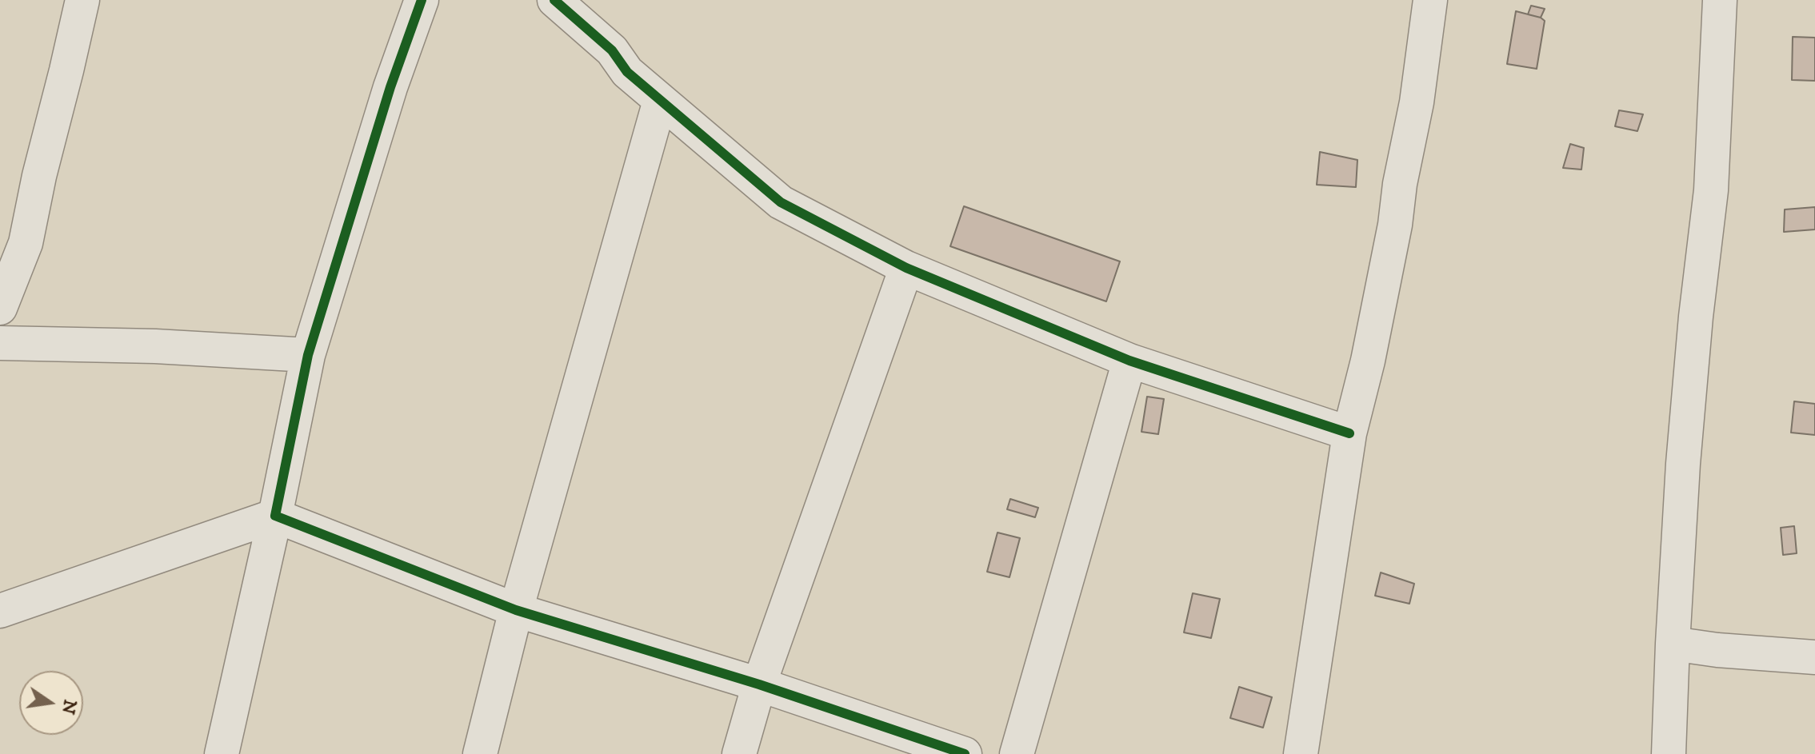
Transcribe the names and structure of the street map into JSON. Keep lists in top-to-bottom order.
{
  "north": "right"
}
